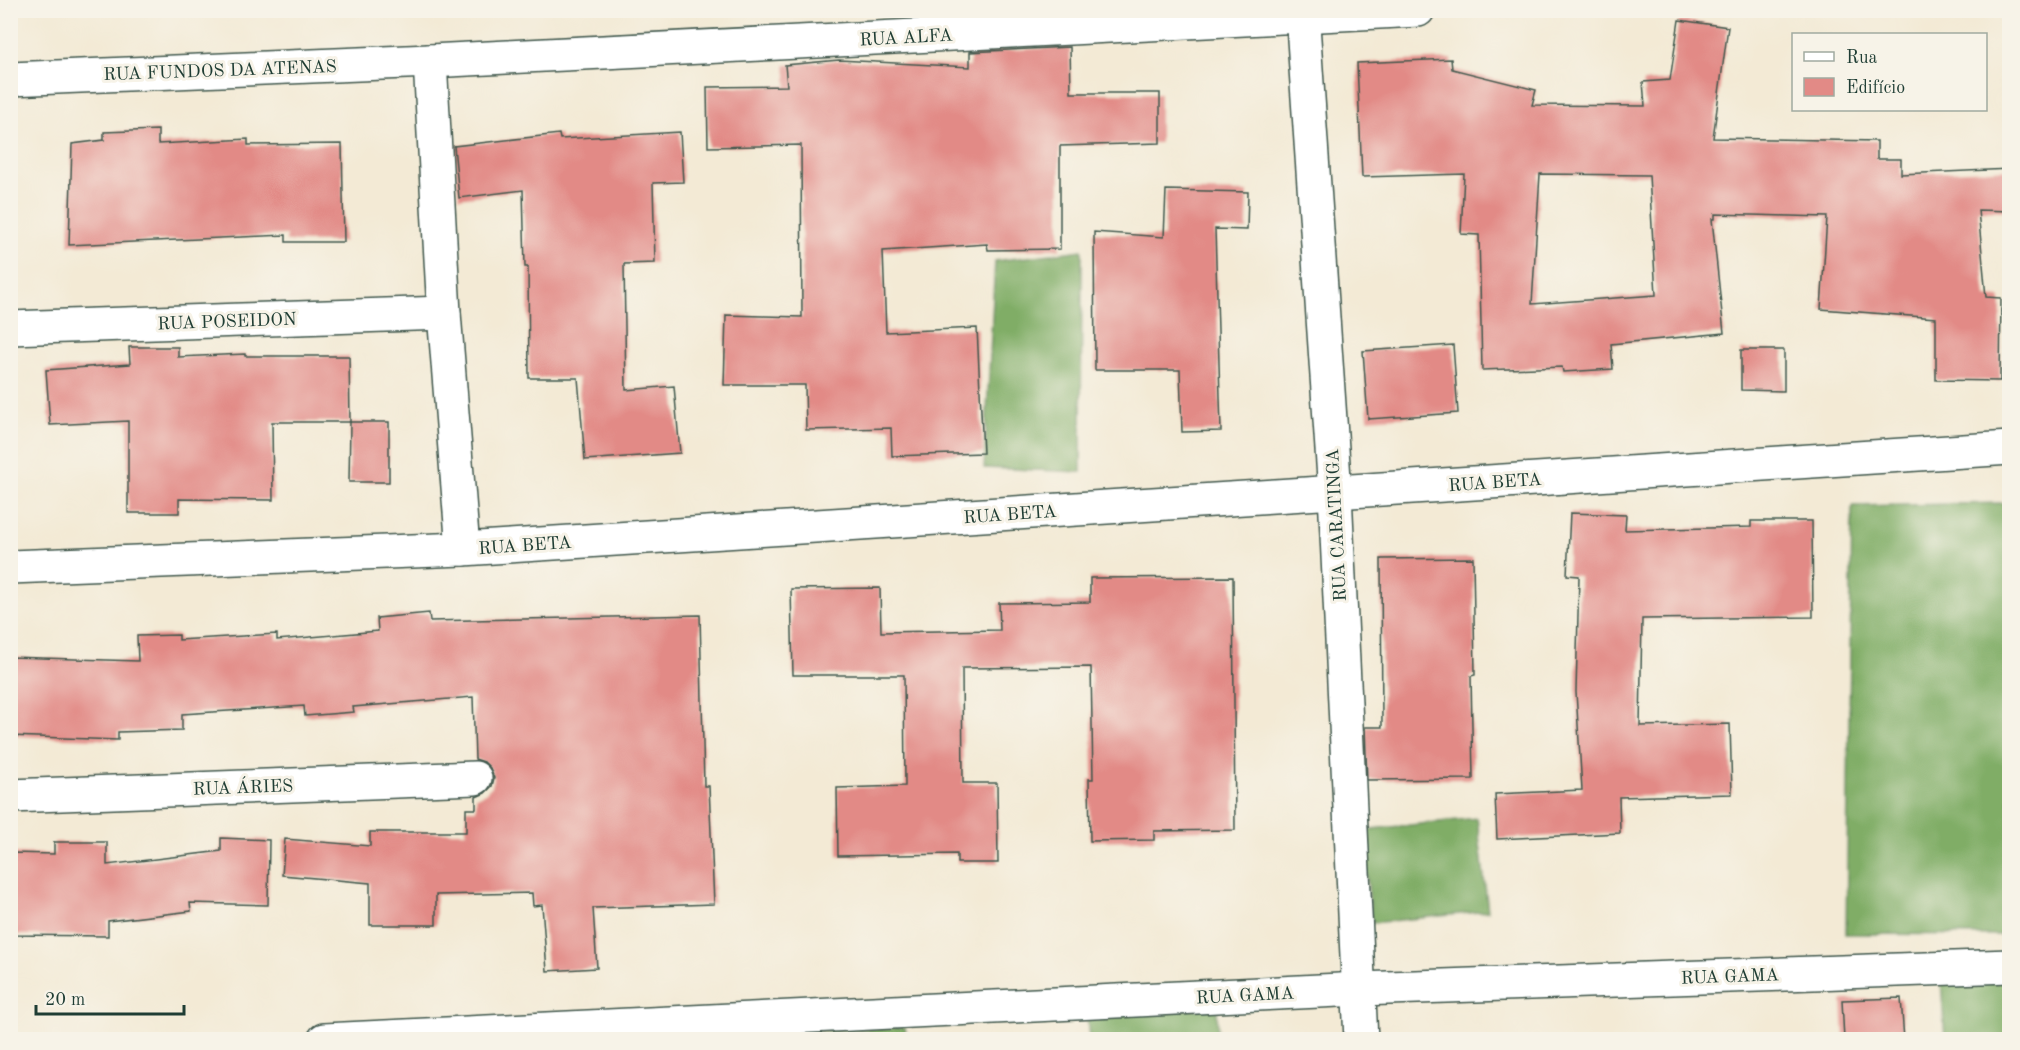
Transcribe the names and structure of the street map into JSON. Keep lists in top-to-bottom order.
{
  "streets": {
    "street": [
      "RUA ALFA",
      "RUA FUNDOS DA ATENAS",
      "RUA POSEIDON",
      "RUA BETA",
      "RUA CARATINGA",
      "RUA ÁRIES",
      "RUA GAMA"
    ]
  },
  "crossings": [
    ["RUA ALFA", "RUA FUNDOS DA ATENAS"],
    ["RUA ALFA", "RUA CARATINGA"],
    ["RUA BETA", "RUA CARATINGA"],
    ["RUA CARATINGA", "RUA GAMA"]
  ],
  "legend": ["Rua", "Edifício"],
  "scale_bar": "20 m"
}
